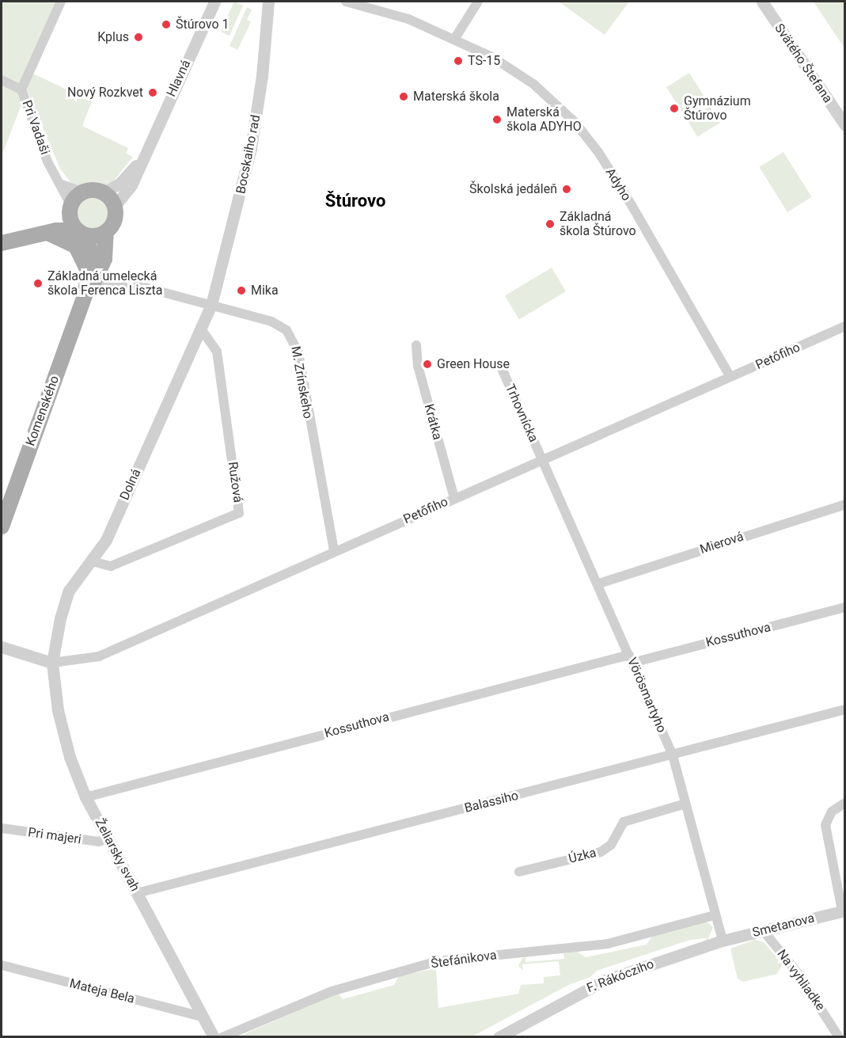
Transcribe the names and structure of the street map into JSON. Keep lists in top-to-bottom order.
{
  "streets": {
    "main road": ["Komenského"],
    "street": [
      "Svätého Štefana",
      "Hlavná",
      "Pri Vadaši",
      "Bocskaiho rad",
      "Adyho",
      "Petőfiho",
      "M. Zrínskeho",
      "Trhovnícka",
      "Krátka",
      "Ružová",
      "Dolná",
      "Mierová",
      "Kossuthova",
      "Vörösmartyho",
      "Balassiho",
      "Pri majeri",
      "Želiarsky svah",
      "Úzka",
      "Smetanova",
      "Štefánikova",
      "F. Rákócziho",
      "Na vyhliadke",
      "Mateja Bela"
    ]
  },
  "crossings": [
    ["Hlavná", "Pri Vadaši"],
    ["Bocskaiho rad", "M. Zrínskeho"],
    ["Bocskaiho rad", "Dolná"],
    ["Adyho", "Petőfiho"],
    ["Petőfiho", "M. Zrínskeho"],
    ["Petőfiho", "Trhovnícka"],
    ["Petőfiho", "Krátka"],
    ["Petőfiho", "Dolná"],
    ["Petőfiho", "Vörösmartyho"],
    ["Petőfiho", "Želiarsky svah"],
    ["M. Zrínskeho", "Dolná"],
    ["Trhovnícka", "Vörösmartyho"],
    ["Ružová", "Dolná"],
    ["Dolná", "Želiarsky svah"],
    ["Mierová", "Vörösmartyho"],
    ["Kossuthova", "Vörösmartyho"],
    ["Kossuthova", "Želiarsky svah"],
    ["Vörösmartyho", "Balassiho"],
    ["Vörösmartyho", "Úzka"],
    ["Vörösmartyho", "Smetanova"],
    ["Vörösmartyho", "Štefánikova"],
    ["Vörösmartyho", "F. Rákócziho"],
    ["Balassiho", "Želiarsky svah"],
    ["Pri majeri", "Želiarsky svah"],
    ["Želiarsky svah", "Mateja Bela"],
    ["Smetanova", "F. Rákócziho"],
    ["Smetanova", "Na vyhliadke"]
  ],
  "districts": ["Štúrovo"],
  "places": [
    "Štúrovo 1",
    "Kplus",
    "TS-15",
    "Nový Rozkvet",
    "Materská škola",
    "Gymnázium Štúrovo",
    "Materská škola ADYHO",
    "Školská jedáleň",
    "Základná škola Štúrovo",
    "Základná umelecká škola Ferenca Liszta",
    "Mika",
    "Green House"
  ]
}
